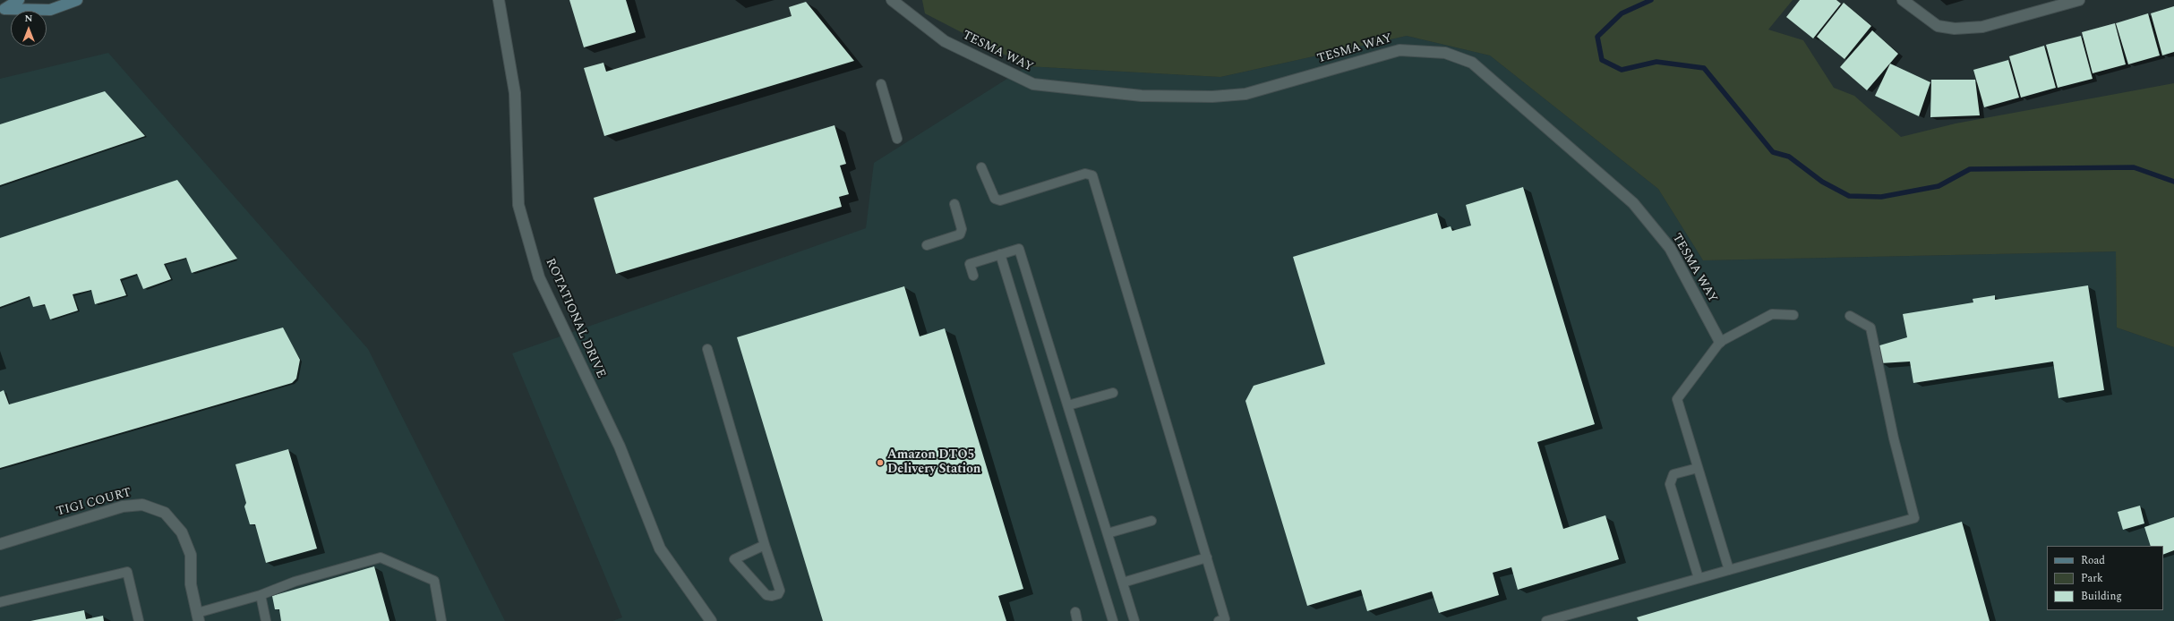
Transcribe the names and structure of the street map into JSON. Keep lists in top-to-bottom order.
{
  "streets": {
    "street": ["TESMA WAY", "ROTATIONAL DRIVE", "TIGI COURT"]
  },
  "places": ["Amazon DTO5 Delivery Station"],
  "legend": ["Road", "Park", "Building"],
  "north": "top"
}
